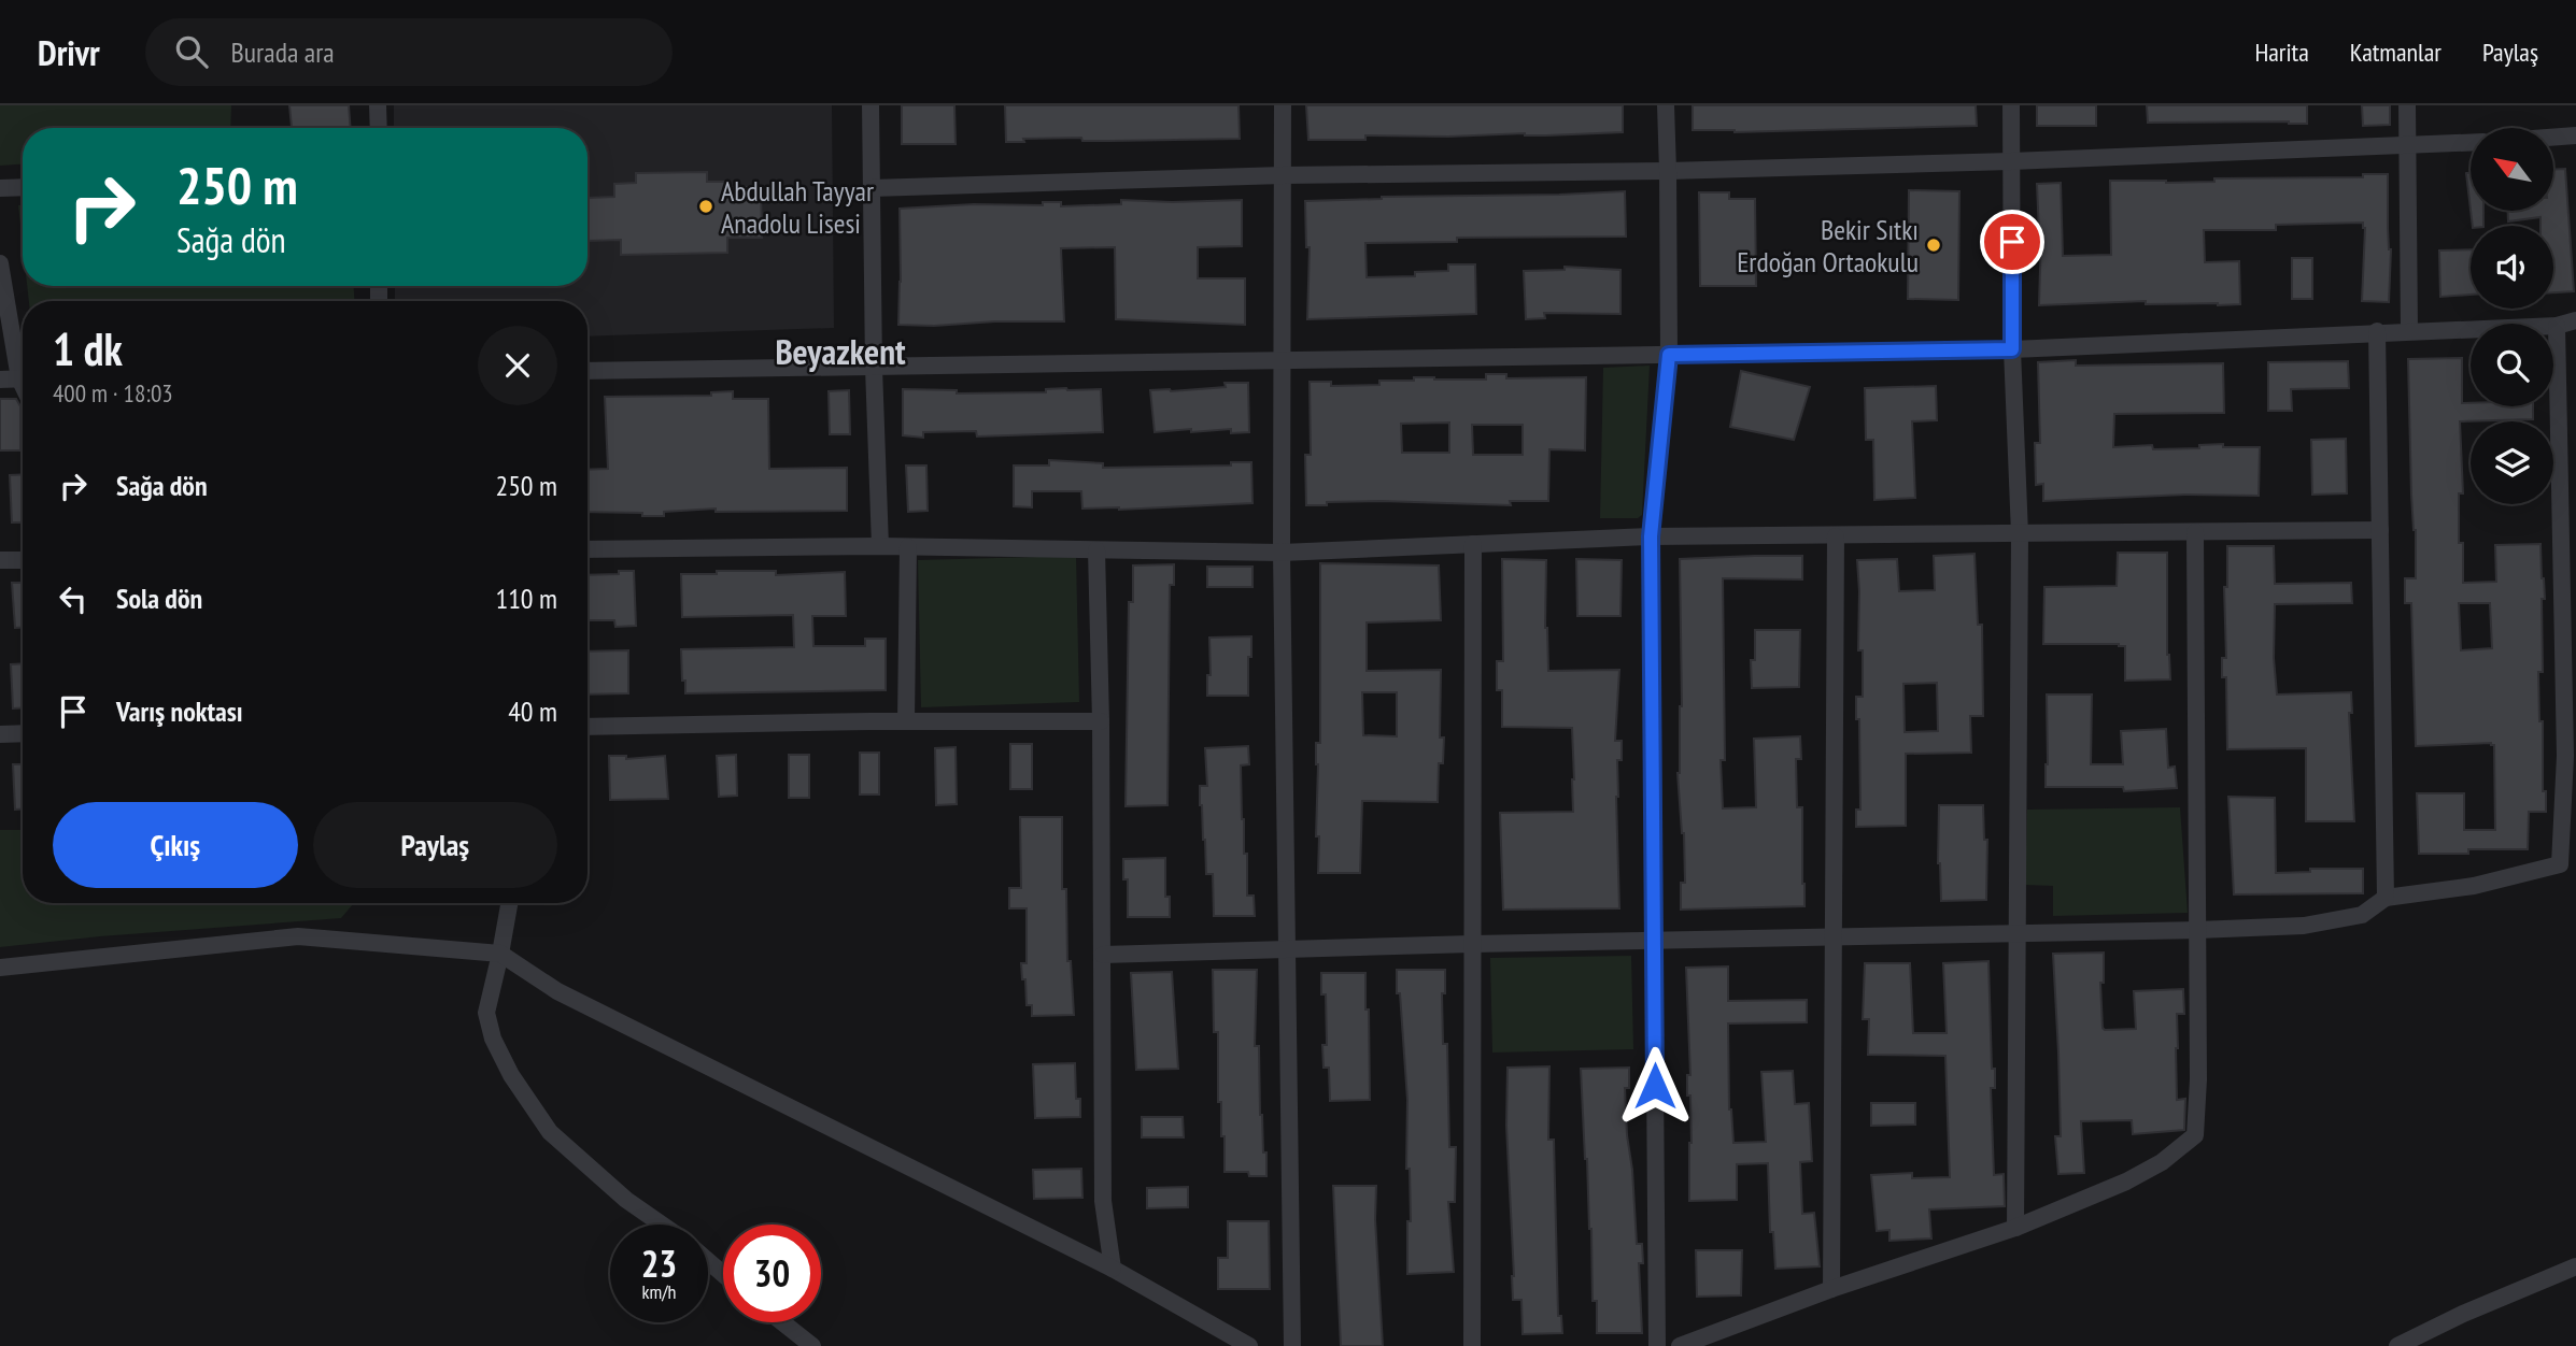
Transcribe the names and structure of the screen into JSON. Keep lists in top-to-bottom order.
{
  "districts": ["Beyazkent"],
  "places": ["Abdullah Tayyar Anadolu Lisesi", "Bekir Sıtkı Erdoğan Ortaokulu"],
  "north": "top left",
  "page": {
    "header": "Drivr",
    "search": "Burada ara",
    "nav": ["Harita", "Katmanlar", "Paylaş"],
    "turn": ["250 m", "Sağa dön"],
    "heading": ["1 dk", "400 m · 18:03"],
    "list": [
      {
        "name": "Sağa dön",
        "value": "250 m"
      },
      {
        "name": "Sola dön",
        "value": "110 m"
      },
      {
        "name": "Varış noktası",
        "value": "40 m"
      }
    ],
    "buttons": ["Çıkış", "Paylaş"],
    "speed": "23 km/h",
    "limit": "30"
  }
}
